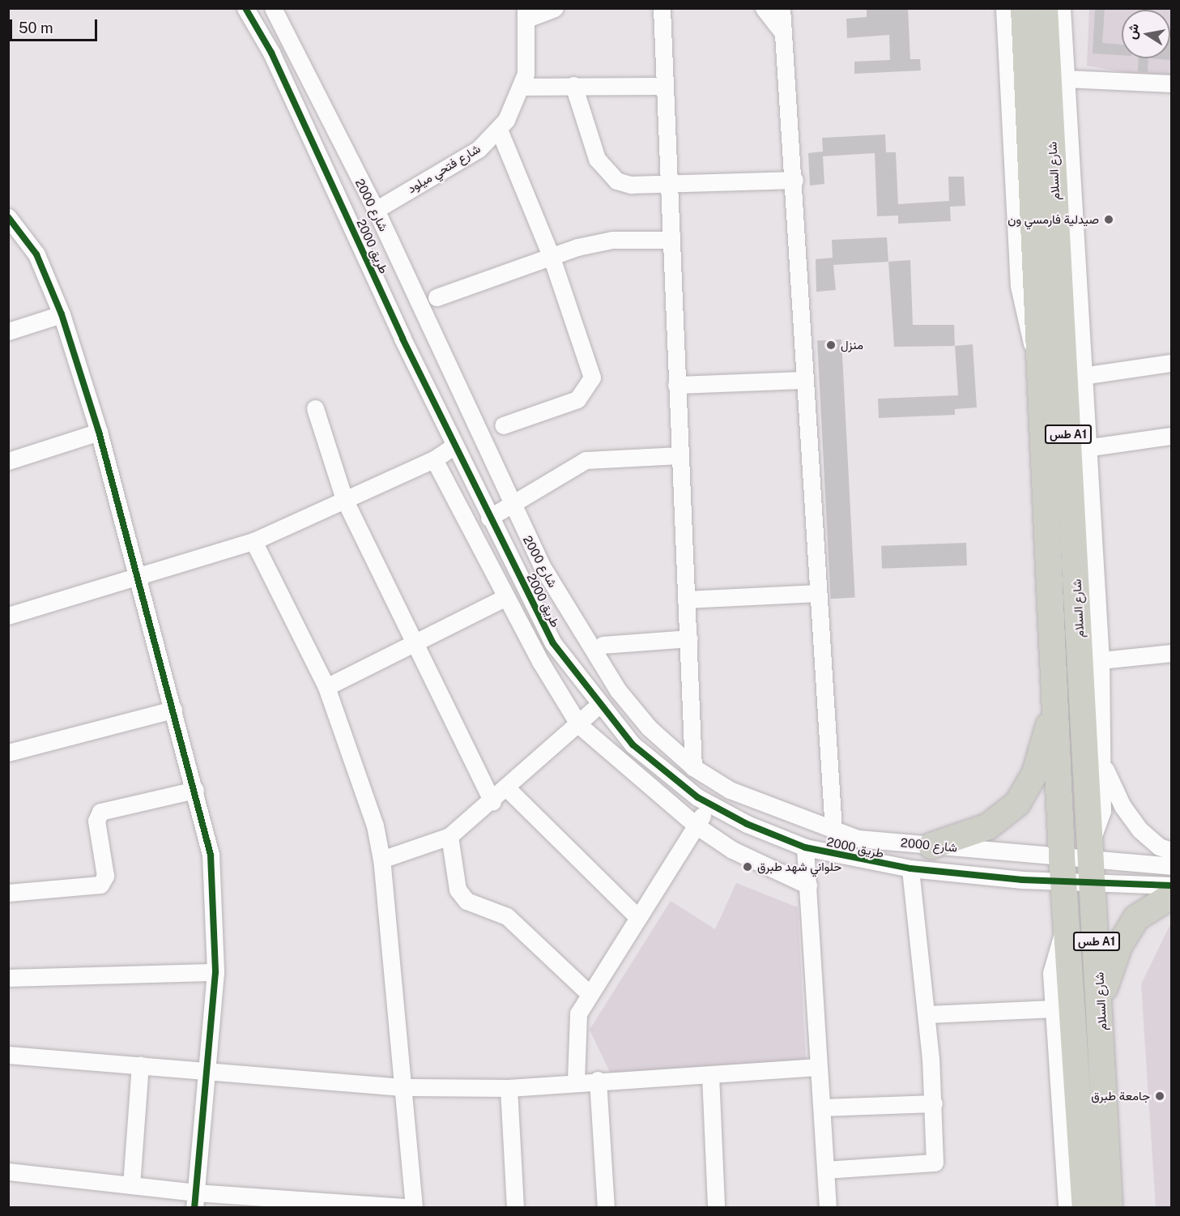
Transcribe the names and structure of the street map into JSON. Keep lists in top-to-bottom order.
{
  "streets": {
    "highway": ["شارع السلام", "طس A1"],
    "street": ["شارع فتحي ميلود", "شارع 2000", "طريق 2000"]
  },
  "crossings": [
    ["شارع فتحي ميلود", "شارع 2000"],
    ["شارع السلام", "شارع 2000"],
    ["شارع السلام", "طريق 2000"],
    ["شارع 2000", "طريق 2000"]
  ],
  "places": [
    "صيدلية فارمسي ون",
    "منزل",
    "حلواني شهد طبرق",
    "جامعة طبرق"
  ],
  "scale_bar": "50 m",
  "north": "left"
}
